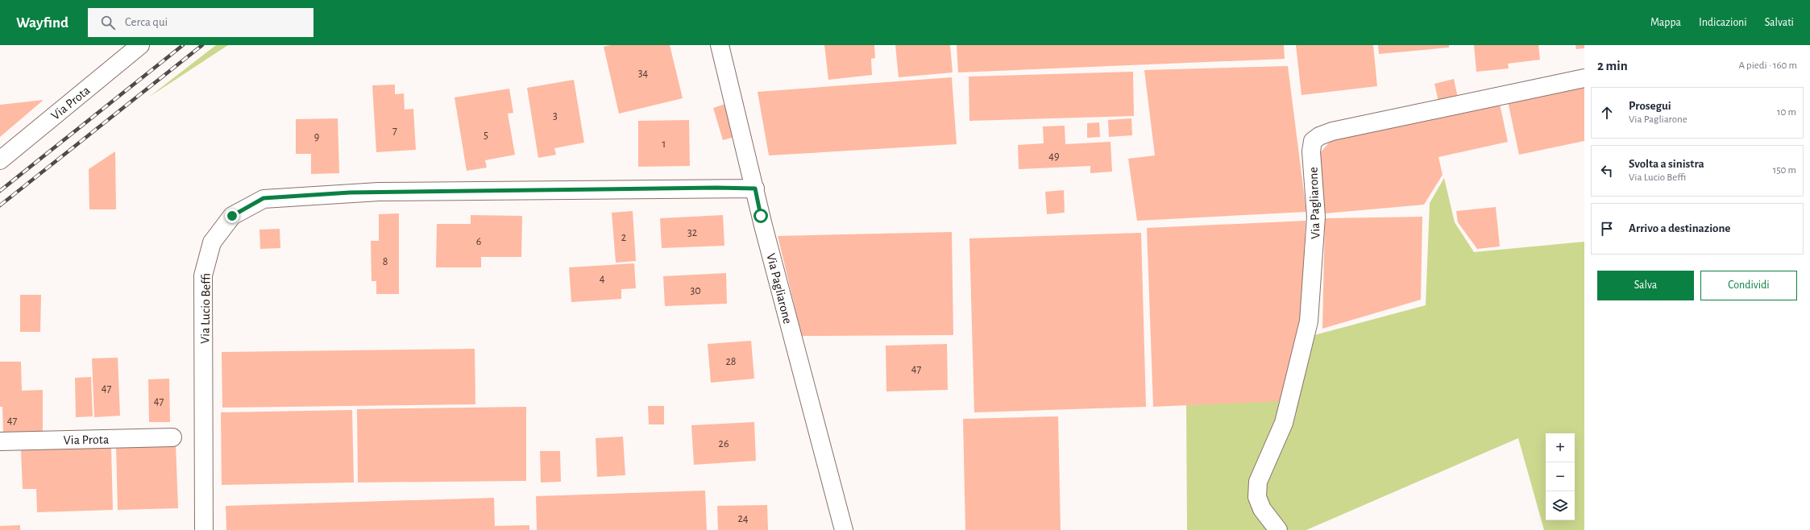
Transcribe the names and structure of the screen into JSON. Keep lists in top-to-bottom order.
{
  "streets": {
    "street": ["Via Prota", "Via Pagliarone", "Via Lucio Beffi"]
  },
  "crossings": [
    ["Via Pagliarone", "Via Lucio Beffi"]
  ],
  "house_numbers": [
    "34",
    "3",
    "7",
    "5",
    "9",
    "1",
    "49",
    "32",
    "2",
    "6",
    "8",
    "4",
    "30",
    "28",
    "47",
    "47",
    "47",
    "47",
    "26",
    "24"
  ],
  "page": {
    "header": "Wayfind",
    "search": "Cerca qui",
    "nav": ["Mappa", "Indicazioni", "Salvati"],
    "heading": ["2 min", "A piedi · 160 m"],
    "list": [
      ["Prosegui", "Via Pagliarone", "10 m"],
      ["Svolta a sinistra", "Via Lucio Beffi", "150 m"],
      "Arrivo a destinazione"
    ],
    "buttons": ["Salva", "Condividi"],
    "map_buttons": ["+", "−"]
  }
}
